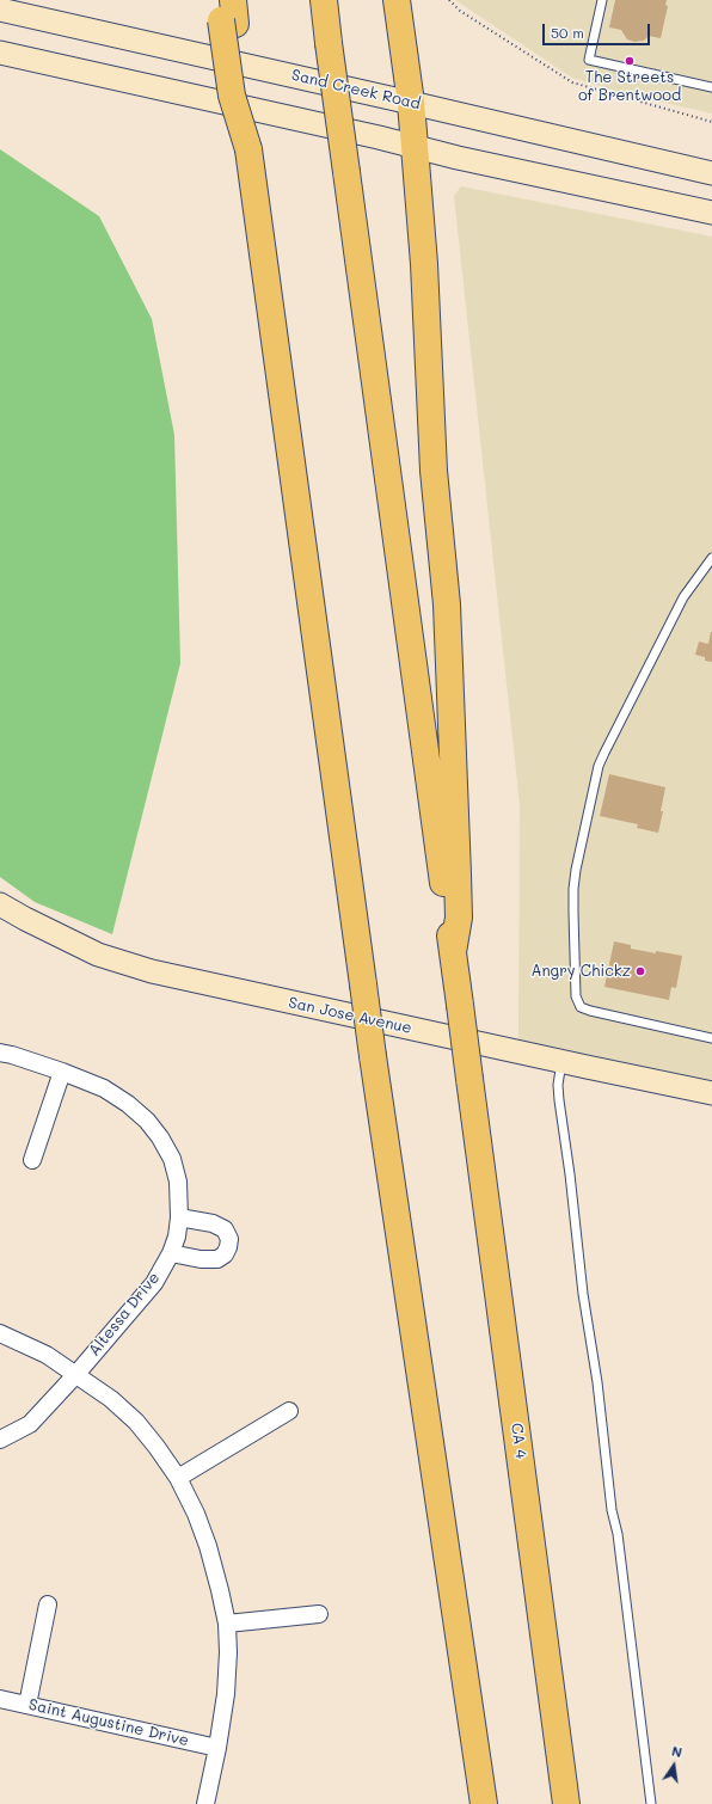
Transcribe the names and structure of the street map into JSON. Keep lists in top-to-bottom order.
{
  "streets": {
    "highway": ["CA 4"],
    "main road": ["Sand Creek Road", "San Jose Avenue"],
    "street": ["Altessa Drive", "Saint Augustine Drive"]
  },
  "places": ["The Streets of Brentwood", "Angry Chickz"],
  "scale_bar": "50 m",
  "north": "top"
}
